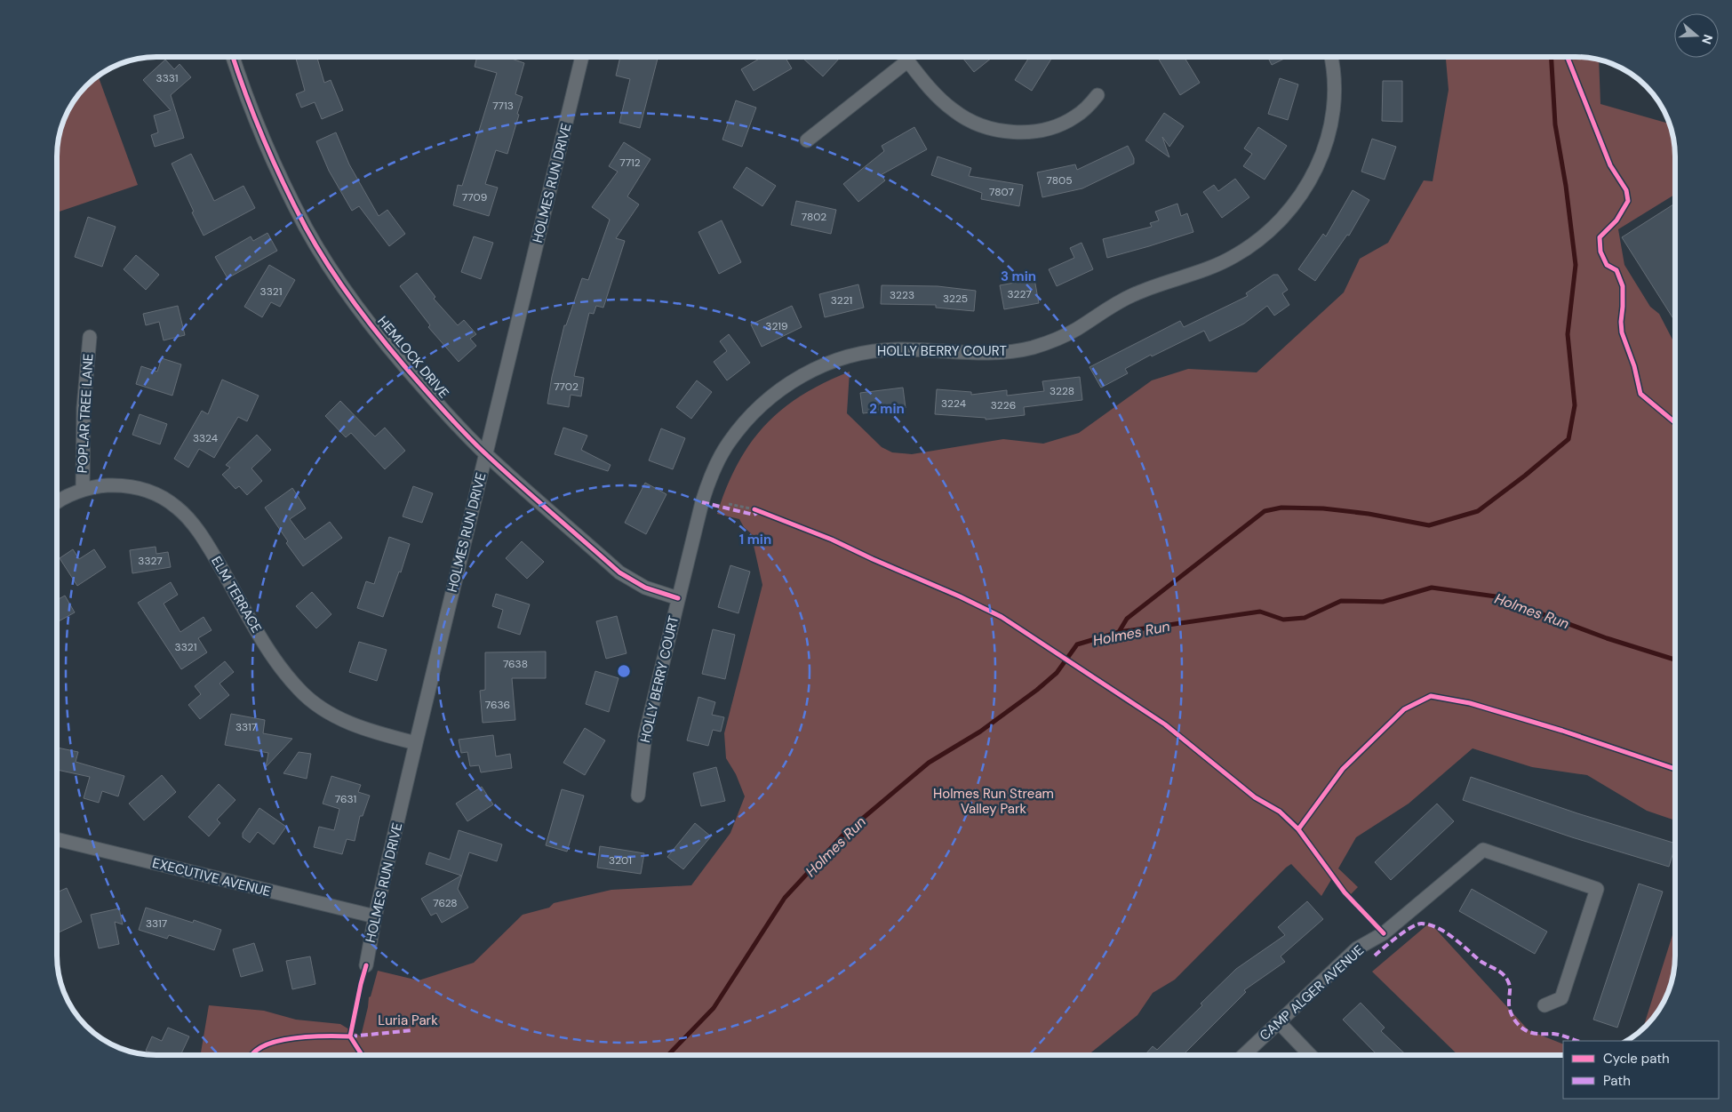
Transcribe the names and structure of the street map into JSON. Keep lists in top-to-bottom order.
{
  "streets": {
    "street": [
      "HOLMES RUN DRIVE",
      "HOLLY BERRY COURT",
      "HEMLOCK DRIVE",
      "POPLAR TREE LANE",
      "ELM TERRACE",
      "EXECUTIVE AVENUE",
      "CAMP ALGER AVENUE"
    ]
  },
  "crossings": [
    ["HOLMES RUN DRIVE", "HEMLOCK DRIVE"],
    ["HOLMES RUN DRIVE", "ELM TERRACE"],
    ["HOLMES RUN DRIVE", "EXECUTIVE AVENUE"],
    ["HOLLY BERRY COURT", "HEMLOCK DRIVE"],
    ["POPLAR TREE LANE", "ELM TERRACE"]
  ],
  "water": ["Holmes Run"],
  "parks": ["Holmes Run Stream Valley Park", "Luria Park"],
  "house_numbers": [
    "3331",
    "7713",
    "7712",
    "7805",
    "7807",
    "7709",
    "7802",
    "3321",
    "3227",
    "3223",
    "3225",
    "3221",
    "3219",
    "7702",
    "3228",
    "3224",
    "3226",
    "3324",
    "3327",
    "3321",
    "7638",
    "7636",
    "3317",
    "7631",
    "3201",
    "7628",
    "3317"
  ],
  "legend": ["Cycle path", "Path"],
  "north": "right",
  "rings": ["3 min", "2 min", "1 min"]
}
